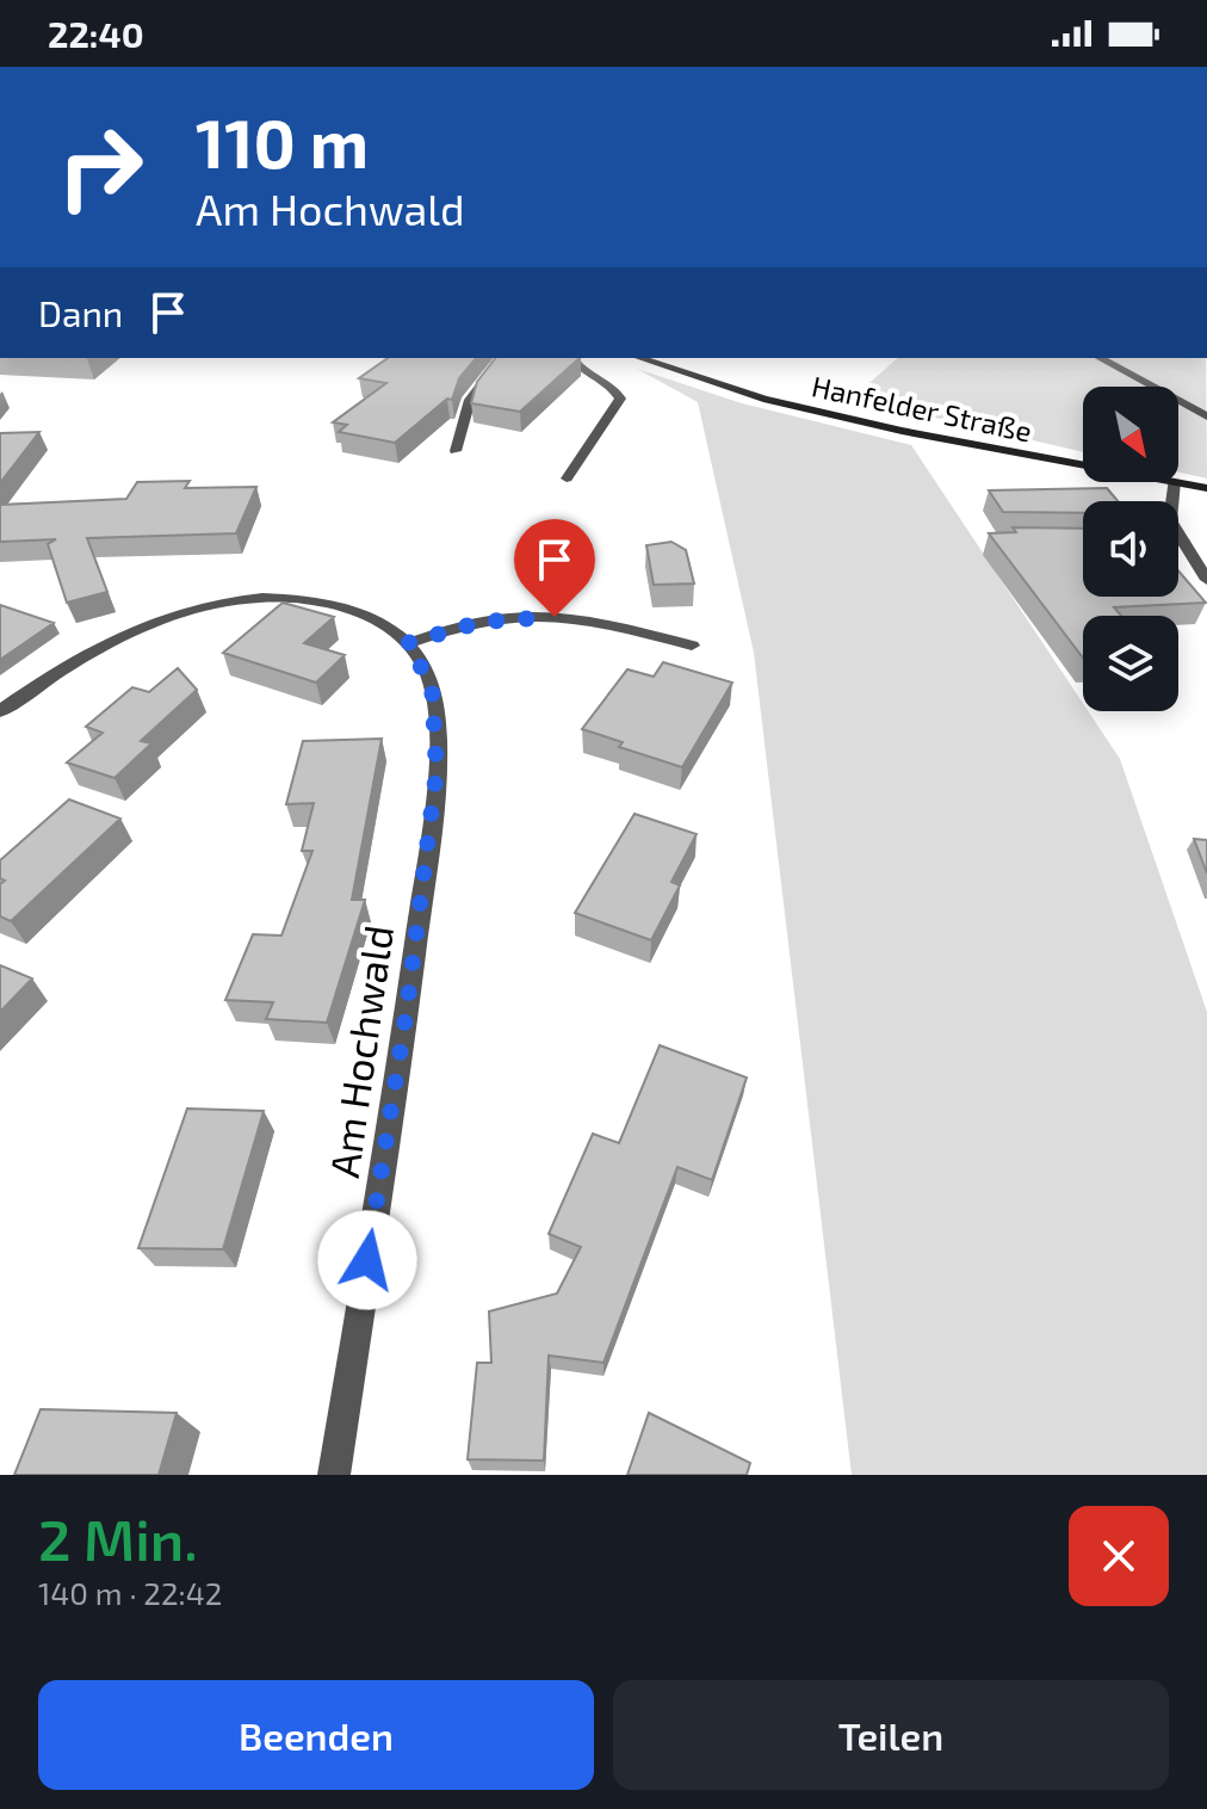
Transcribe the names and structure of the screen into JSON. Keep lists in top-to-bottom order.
{
  "streets": {
    "street": ["Hanfelder Straße", "Am Hochwald"]
  },
  "north": "bottom right",
  "page": {
    "status": "22:40",
    "turn": ["110 m", "Am Hochwald"],
    "then": "Dann",
    "heading": ["2 Min.", "140 m · 22:42"],
    "buttons": ["Beenden", "Teilen"]
  }
}
